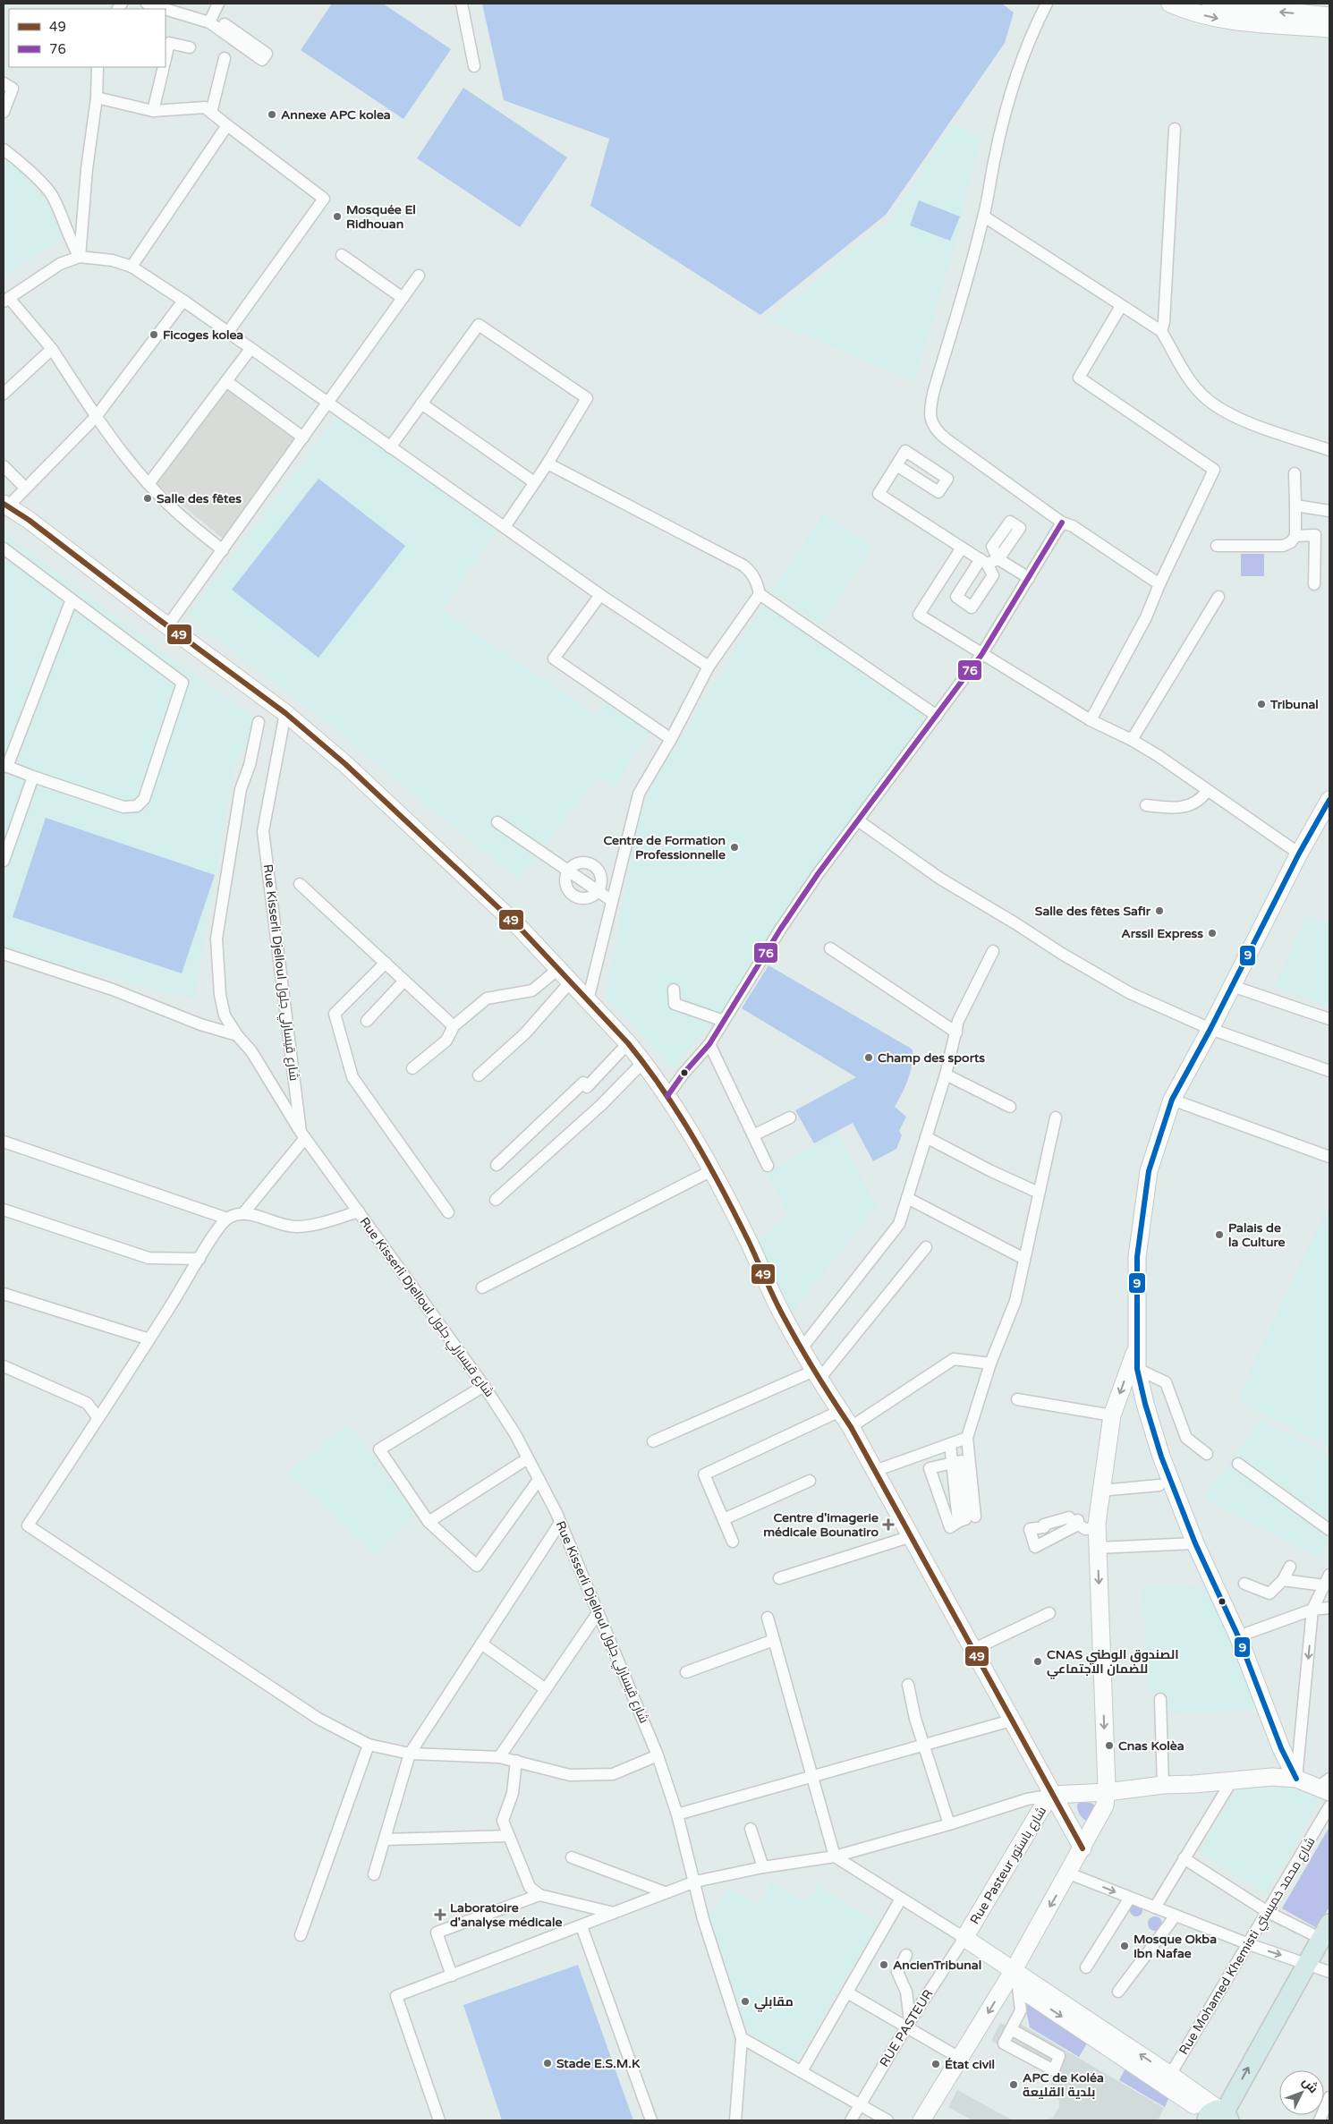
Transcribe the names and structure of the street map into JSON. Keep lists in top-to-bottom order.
{
  "streets": {
    "main road": ["Rue Pasteur شارع باستور"],
    "street": ["Rue Kisserli Djelloul شارع قيسارلي جلول", "Rue Mohamed Khemisti شارع محمد خميستي", "RUE PASTEUR"]
  },
  "crossings": [
    ["Rue Pasteur شارع باستور", "RUE PASTEUR"]
  ],
  "places": {
    "other": [
      "Annexe APC kolea",
      "Mosquée El Ridhouan",
      "Ficoges kolea",
      "Salle des fêtes",
      "Tribunal",
      "Centre de Formation Professionnelle",
      "Salle des fêtes Safir",
      "Arssil Express",
      "Champ des sports",
      "Palais de la Culture",
      "CNAS الصندوق الوطني للضمان الاجتماعي",
      "Cnas Kolèa",
      "Mosque Okba Ibn Nafae",
      "AncienTribunal",
      "مقابلي",
      "Stade E.S.M.K",
      "État civil",
      "APC de Koléa بلدية القليعة"
    ],
    "health": ["Centre d'imagerie médicale Bounatiro", "Laboratoire d'analyse médicale"]
  },
  "lines": ["transit line 49", "transit line 76", "transit line 9"],
  "legend": ["49", "76"],
  "north": "top right"
}
